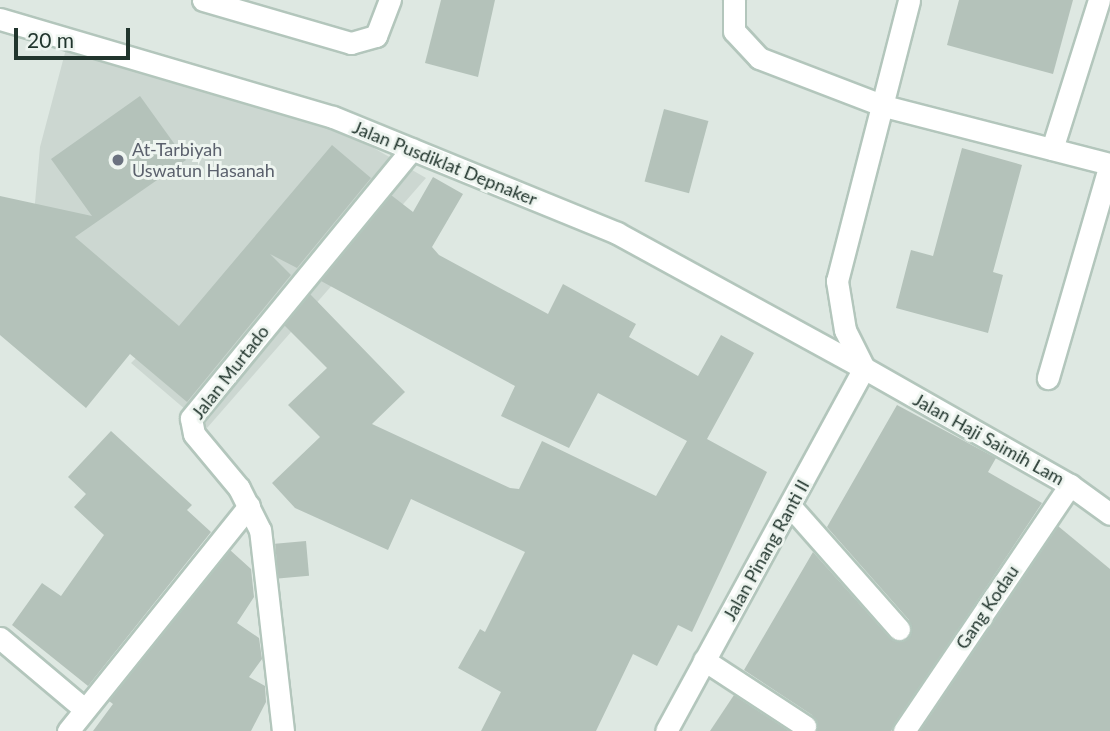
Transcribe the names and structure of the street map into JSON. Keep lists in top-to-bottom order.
{
  "streets": {
    "street": [
      "Jalan Pusdiklat Depnaker",
      "Jalan Murtado",
      "Jalan Haji Saimih Lam",
      "Jalan Pinang Ranti II",
      "Gang Kodau"
    ]
  },
  "crossings": [
    ["Jalan Pusdiklat Depnaker", "Jalan Murtado"],
    ["Jalan Pusdiklat Depnaker", "Jalan Haji Saimih Lam"],
    ["Jalan Pusdiklat Depnaker", "Jalan Pinang Ranti II"],
    ["Jalan Haji Saimih Lam", "Jalan Pinang Ranti II"],
    ["Jalan Haji Saimih Lam", "Gang Kodau"]
  ],
  "places": ["At-Tarbiyah Uswatun Hasanah"],
  "scale_bar": "20 m"
}
